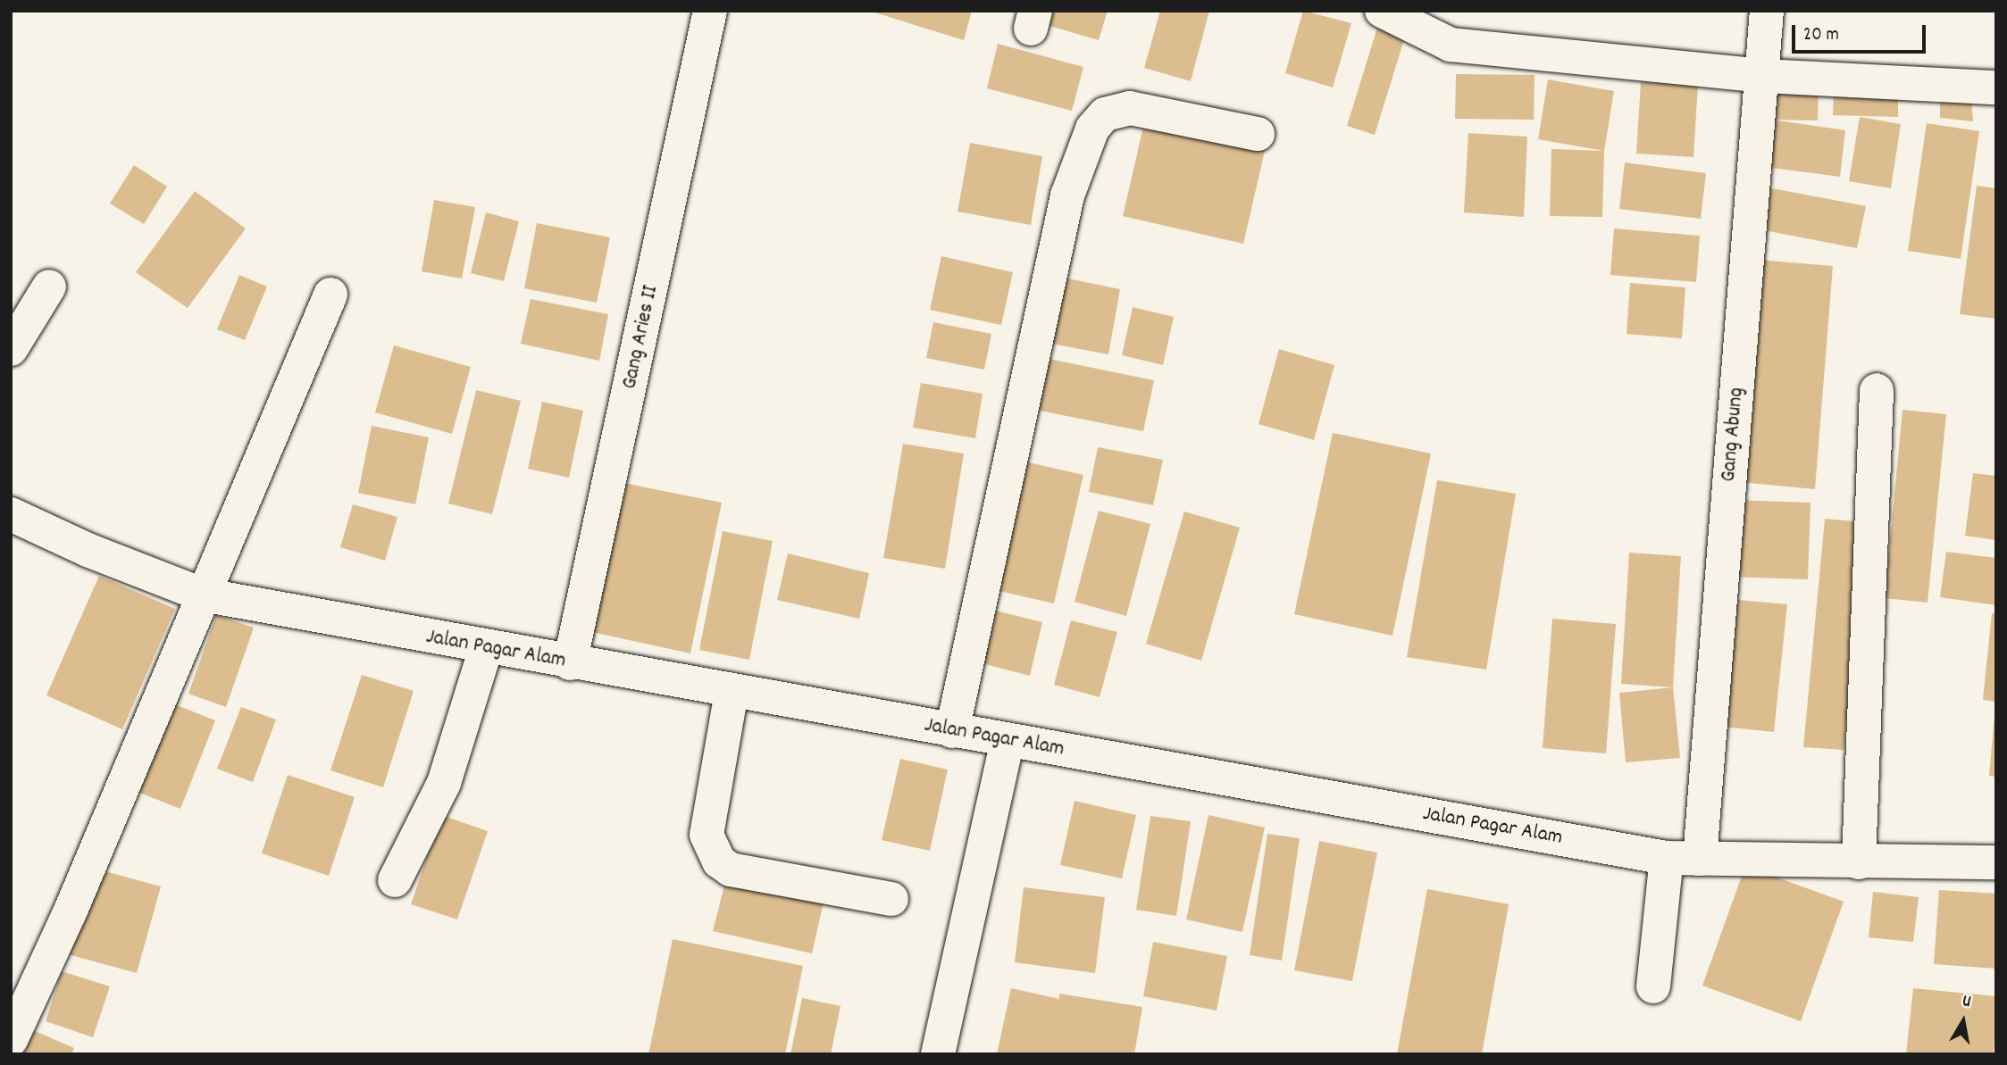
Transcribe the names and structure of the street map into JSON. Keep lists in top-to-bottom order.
{
  "streets": {
    "street": ["Gang Aries II", "Gang Abung", "Jalan Pagar Alam"]
  },
  "crossings": [
    ["Gang Aries II", "Jalan Pagar Alam"],
    ["Gang Abung", "Jalan Pagar Alam"]
  ],
  "scale_bar": "20 m",
  "north": "top"
}
